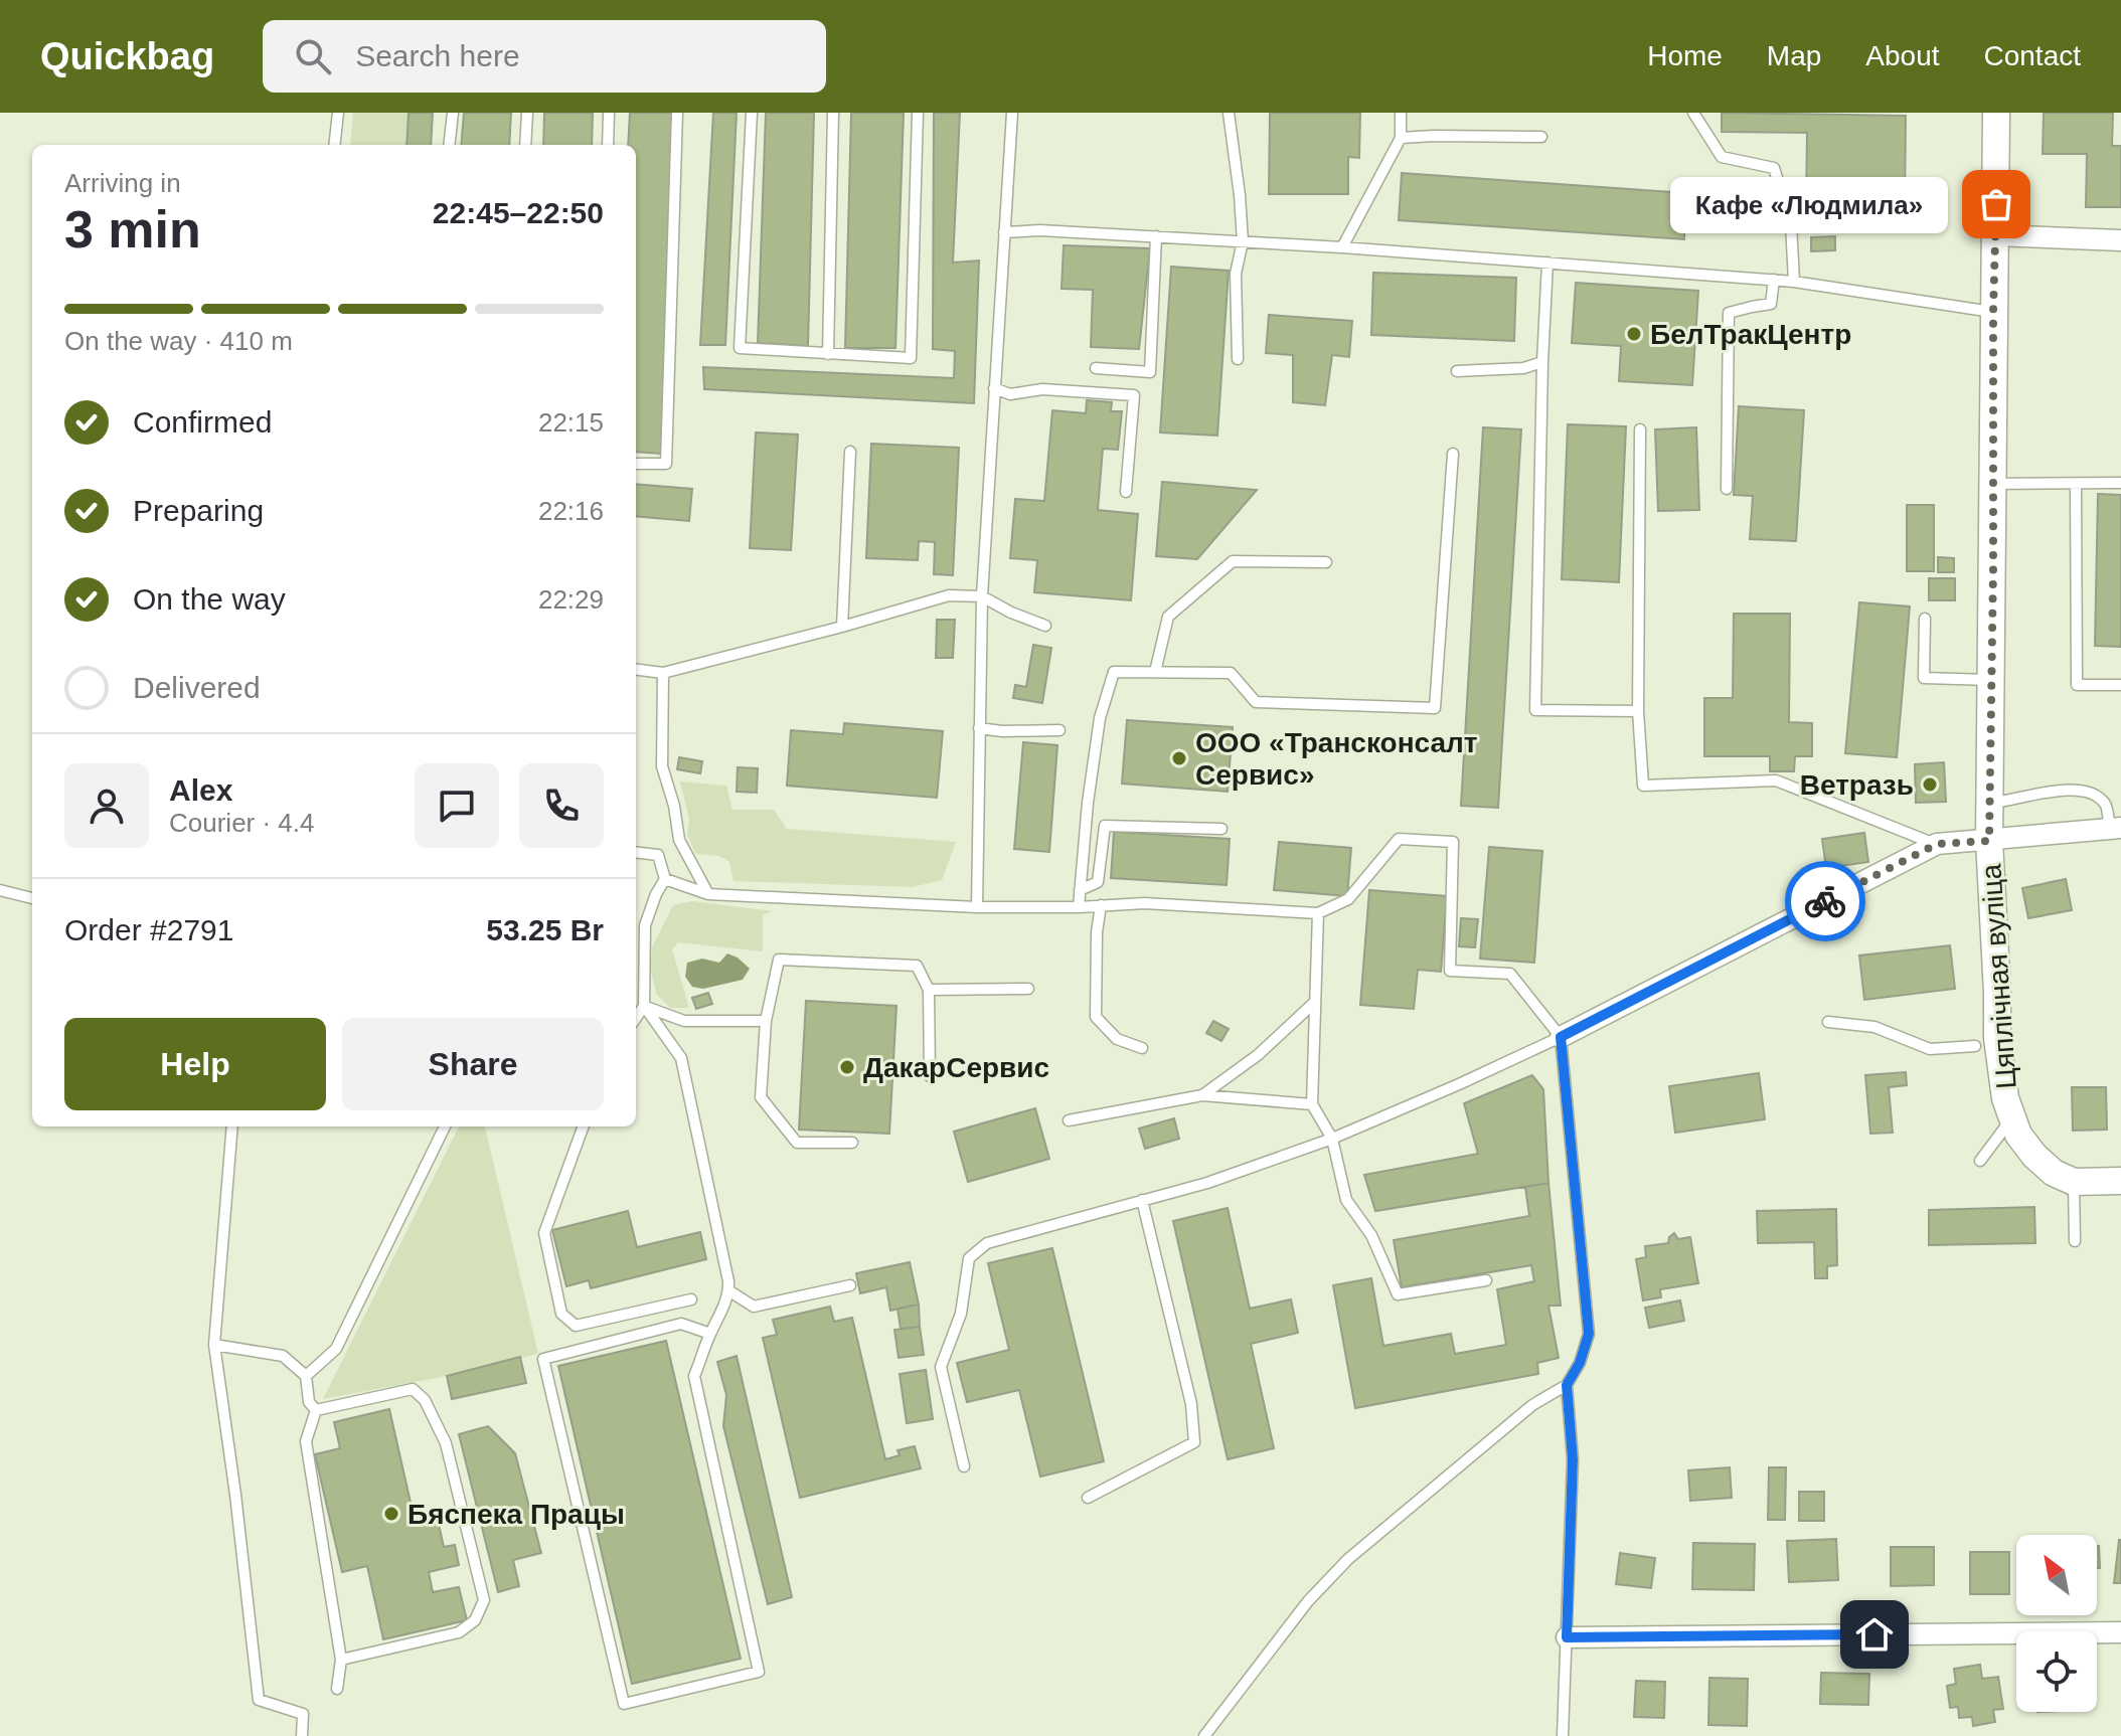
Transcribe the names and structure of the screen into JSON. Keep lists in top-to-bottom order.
{
  "streets": {
    "street": ["Цяплічная вуліца"]
  },
  "places": [
    "Кафе «Людмила»",
    "БелТракЦентр",
    "ООО «Трансконсалт Сервис»",
    "Ветразь",
    "ДакарСервис",
    "Бяспека Працы"
  ],
  "north": "top left",
  "page": {
    "header": "Quickbag",
    "search": "Search here",
    "nav": [
      "Home",
      "Map",
      "About",
      "Contact"
    ],
    "heading": ["3 min", "Arriving in", "22:45–22:50"],
    "panel": [
      "Alex",
      "Courier · 4.4",
      "Order #2791",
      "53.25 Br"
    ],
    "bubble": "Кафе «Людмила»",
    "bar": "On the way · 410 m",
    "list": [
      ["Confirmed", "22:15"],
      ["Preparing", "22:16"],
      ["On the way", "22:29"],
      "Delivered"
    ],
    "buttons": ["Help", "Share"]
  }
}
